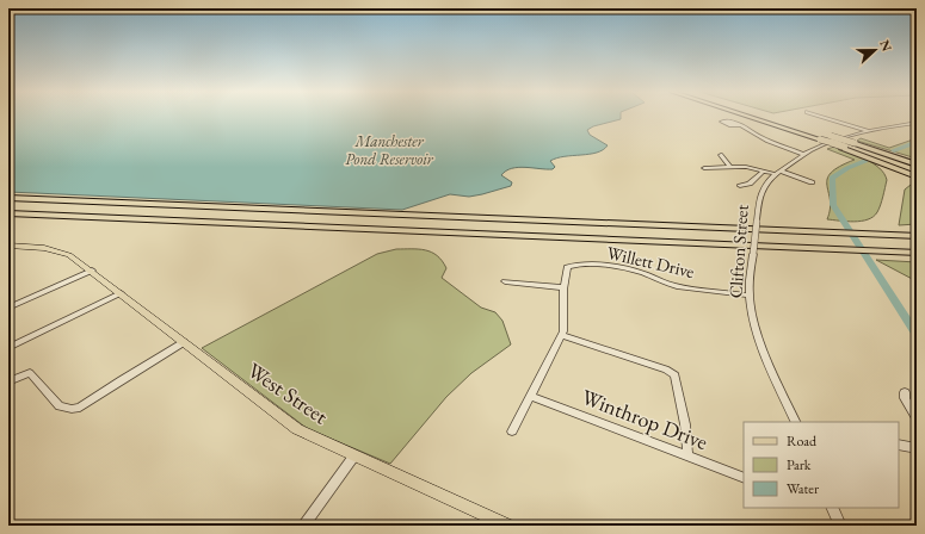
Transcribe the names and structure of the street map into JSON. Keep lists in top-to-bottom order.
{
  "streets": {
    "main road": ["West Street"],
    "street": ["Clifton Street", "Willett Drive", "Winthrop Drive"]
  },
  "crossings": [
    ["Clifton Street", "Willett Drive"]
  ],
  "water": ["Manchester Pond Reservoir"],
  "legend": ["Road", "Park", "Water"],
  "north": "right"
}
